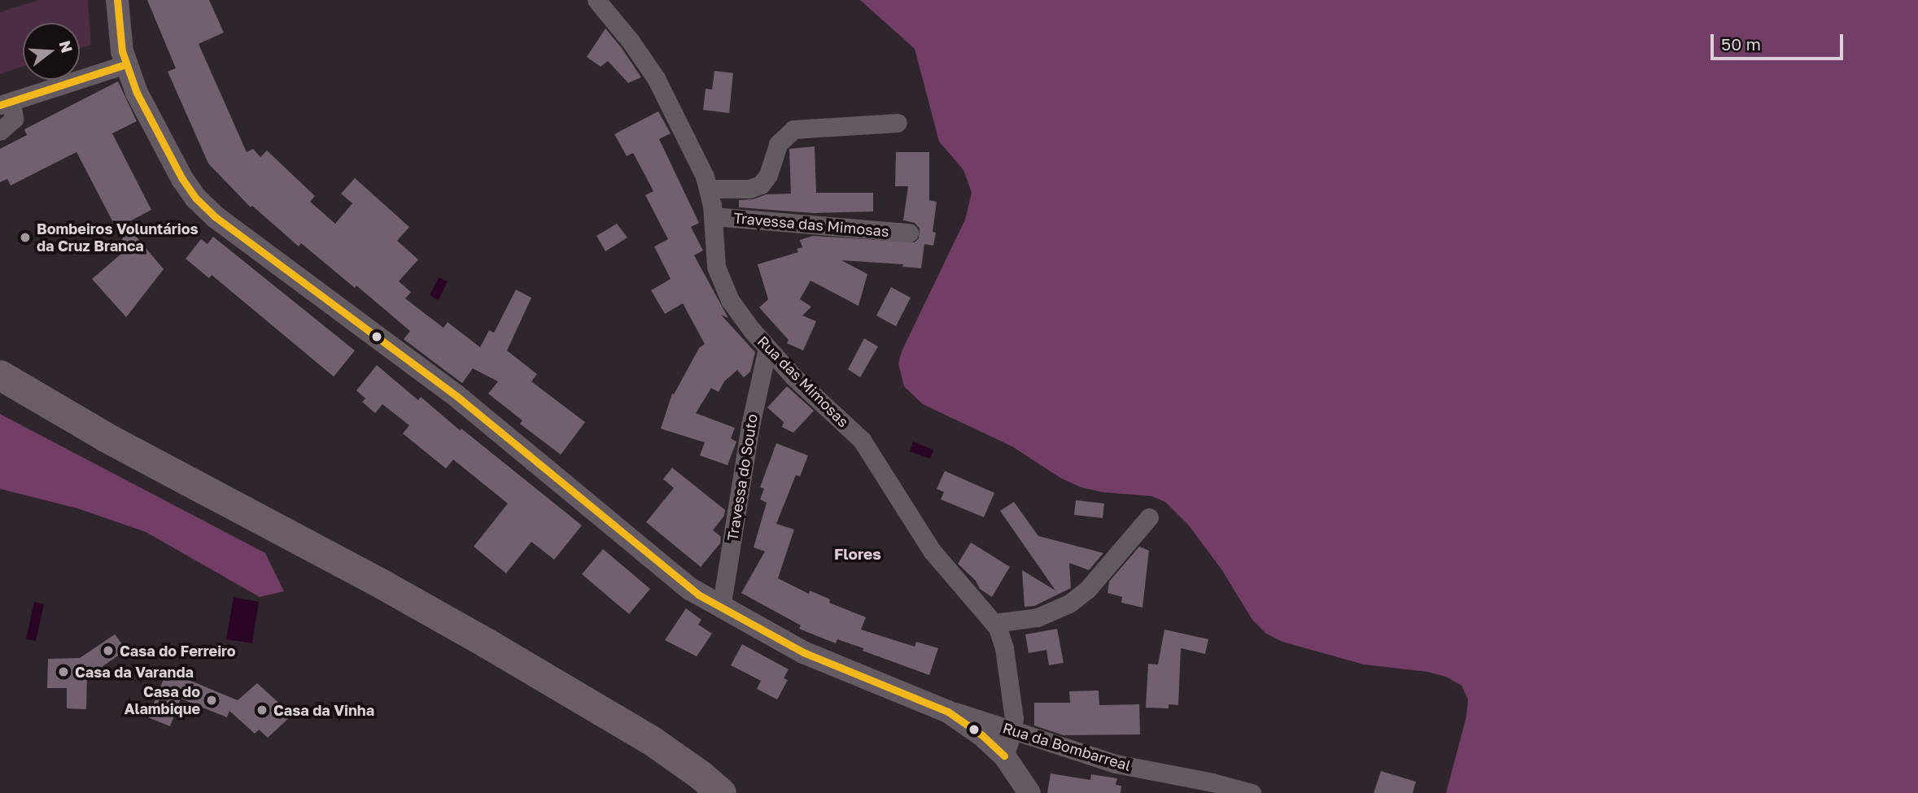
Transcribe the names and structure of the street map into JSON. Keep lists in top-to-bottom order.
{
  "streets": {
    "street": [
      "Travessa das Mimosas",
      "Rua das Mimosas",
      "Travessa do Souto",
      "Rua da Bombarreal"
    ]
  },
  "crossings": [
    ["Travessa das Mimosas", "Rua das Mimosas"],
    ["Rua das Mimosas", "Travessa do Souto"],
    ["Rua das Mimosas", "Rua da Bombarreal"]
  ],
  "districts": ["Flores"],
  "places": [
    "Bombeiros Voluntários da Cruz Branca",
    "Casa do Ferreiro",
    "Casa da Varanda",
    "Casa do Alambique",
    "Casa da Vinha"
  ],
  "scale_bar": "50 m",
  "north": "right"
}
